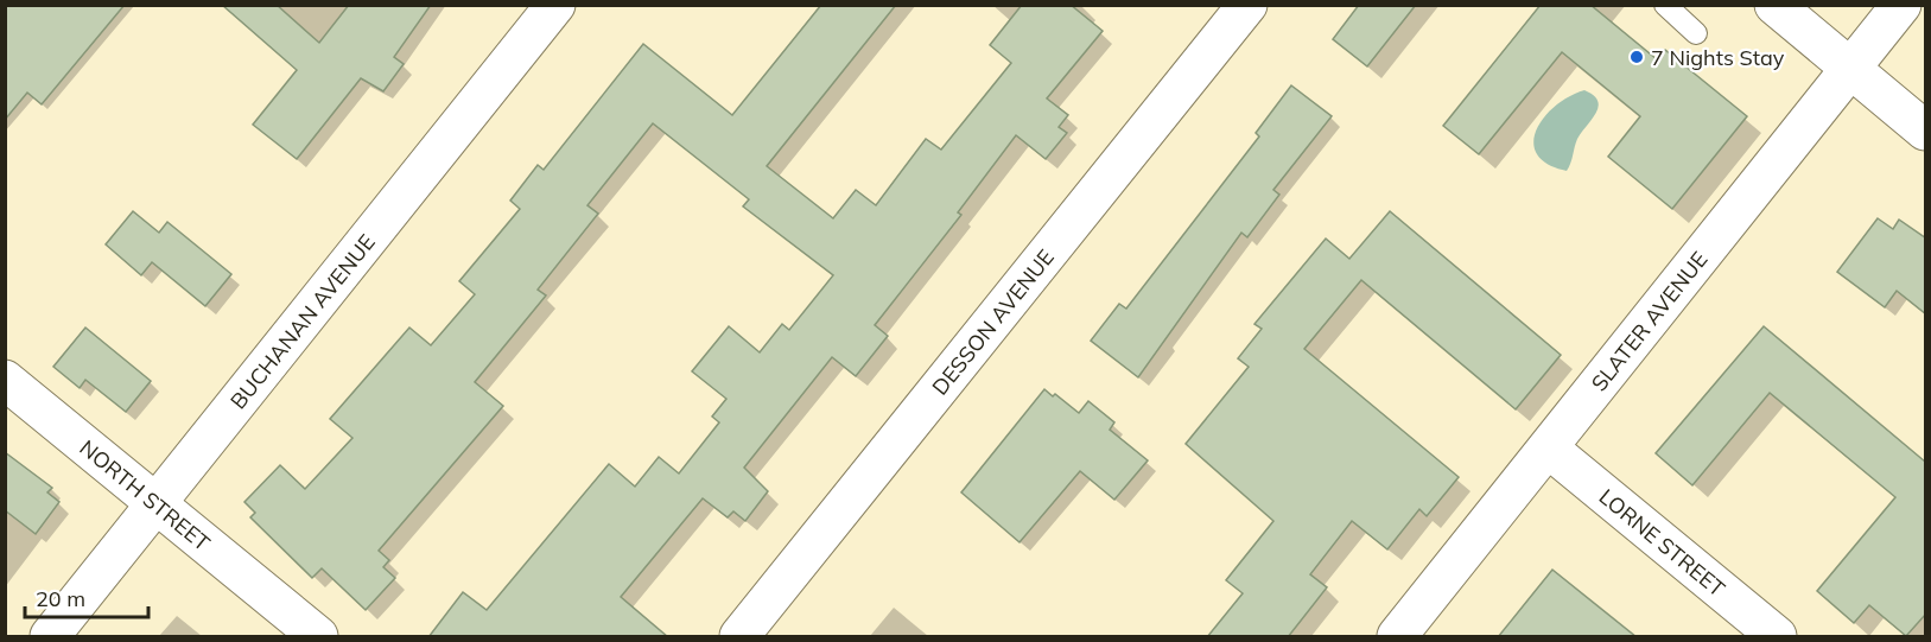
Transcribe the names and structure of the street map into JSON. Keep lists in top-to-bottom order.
{
  "streets": {
    "street": [
      "BUCHANAN AVENUE",
      "DESSON AVENUE",
      "SLATER AVENUE",
      "NORTH STREET",
      "LORNE STREET"
    ]
  },
  "crossings": [
    ["BUCHANAN AVENUE", "NORTH STREET"],
    ["SLATER AVENUE", "LORNE STREET"]
  ],
  "places": ["7 Nights Stay"],
  "scale_bar": "20 m"
}
